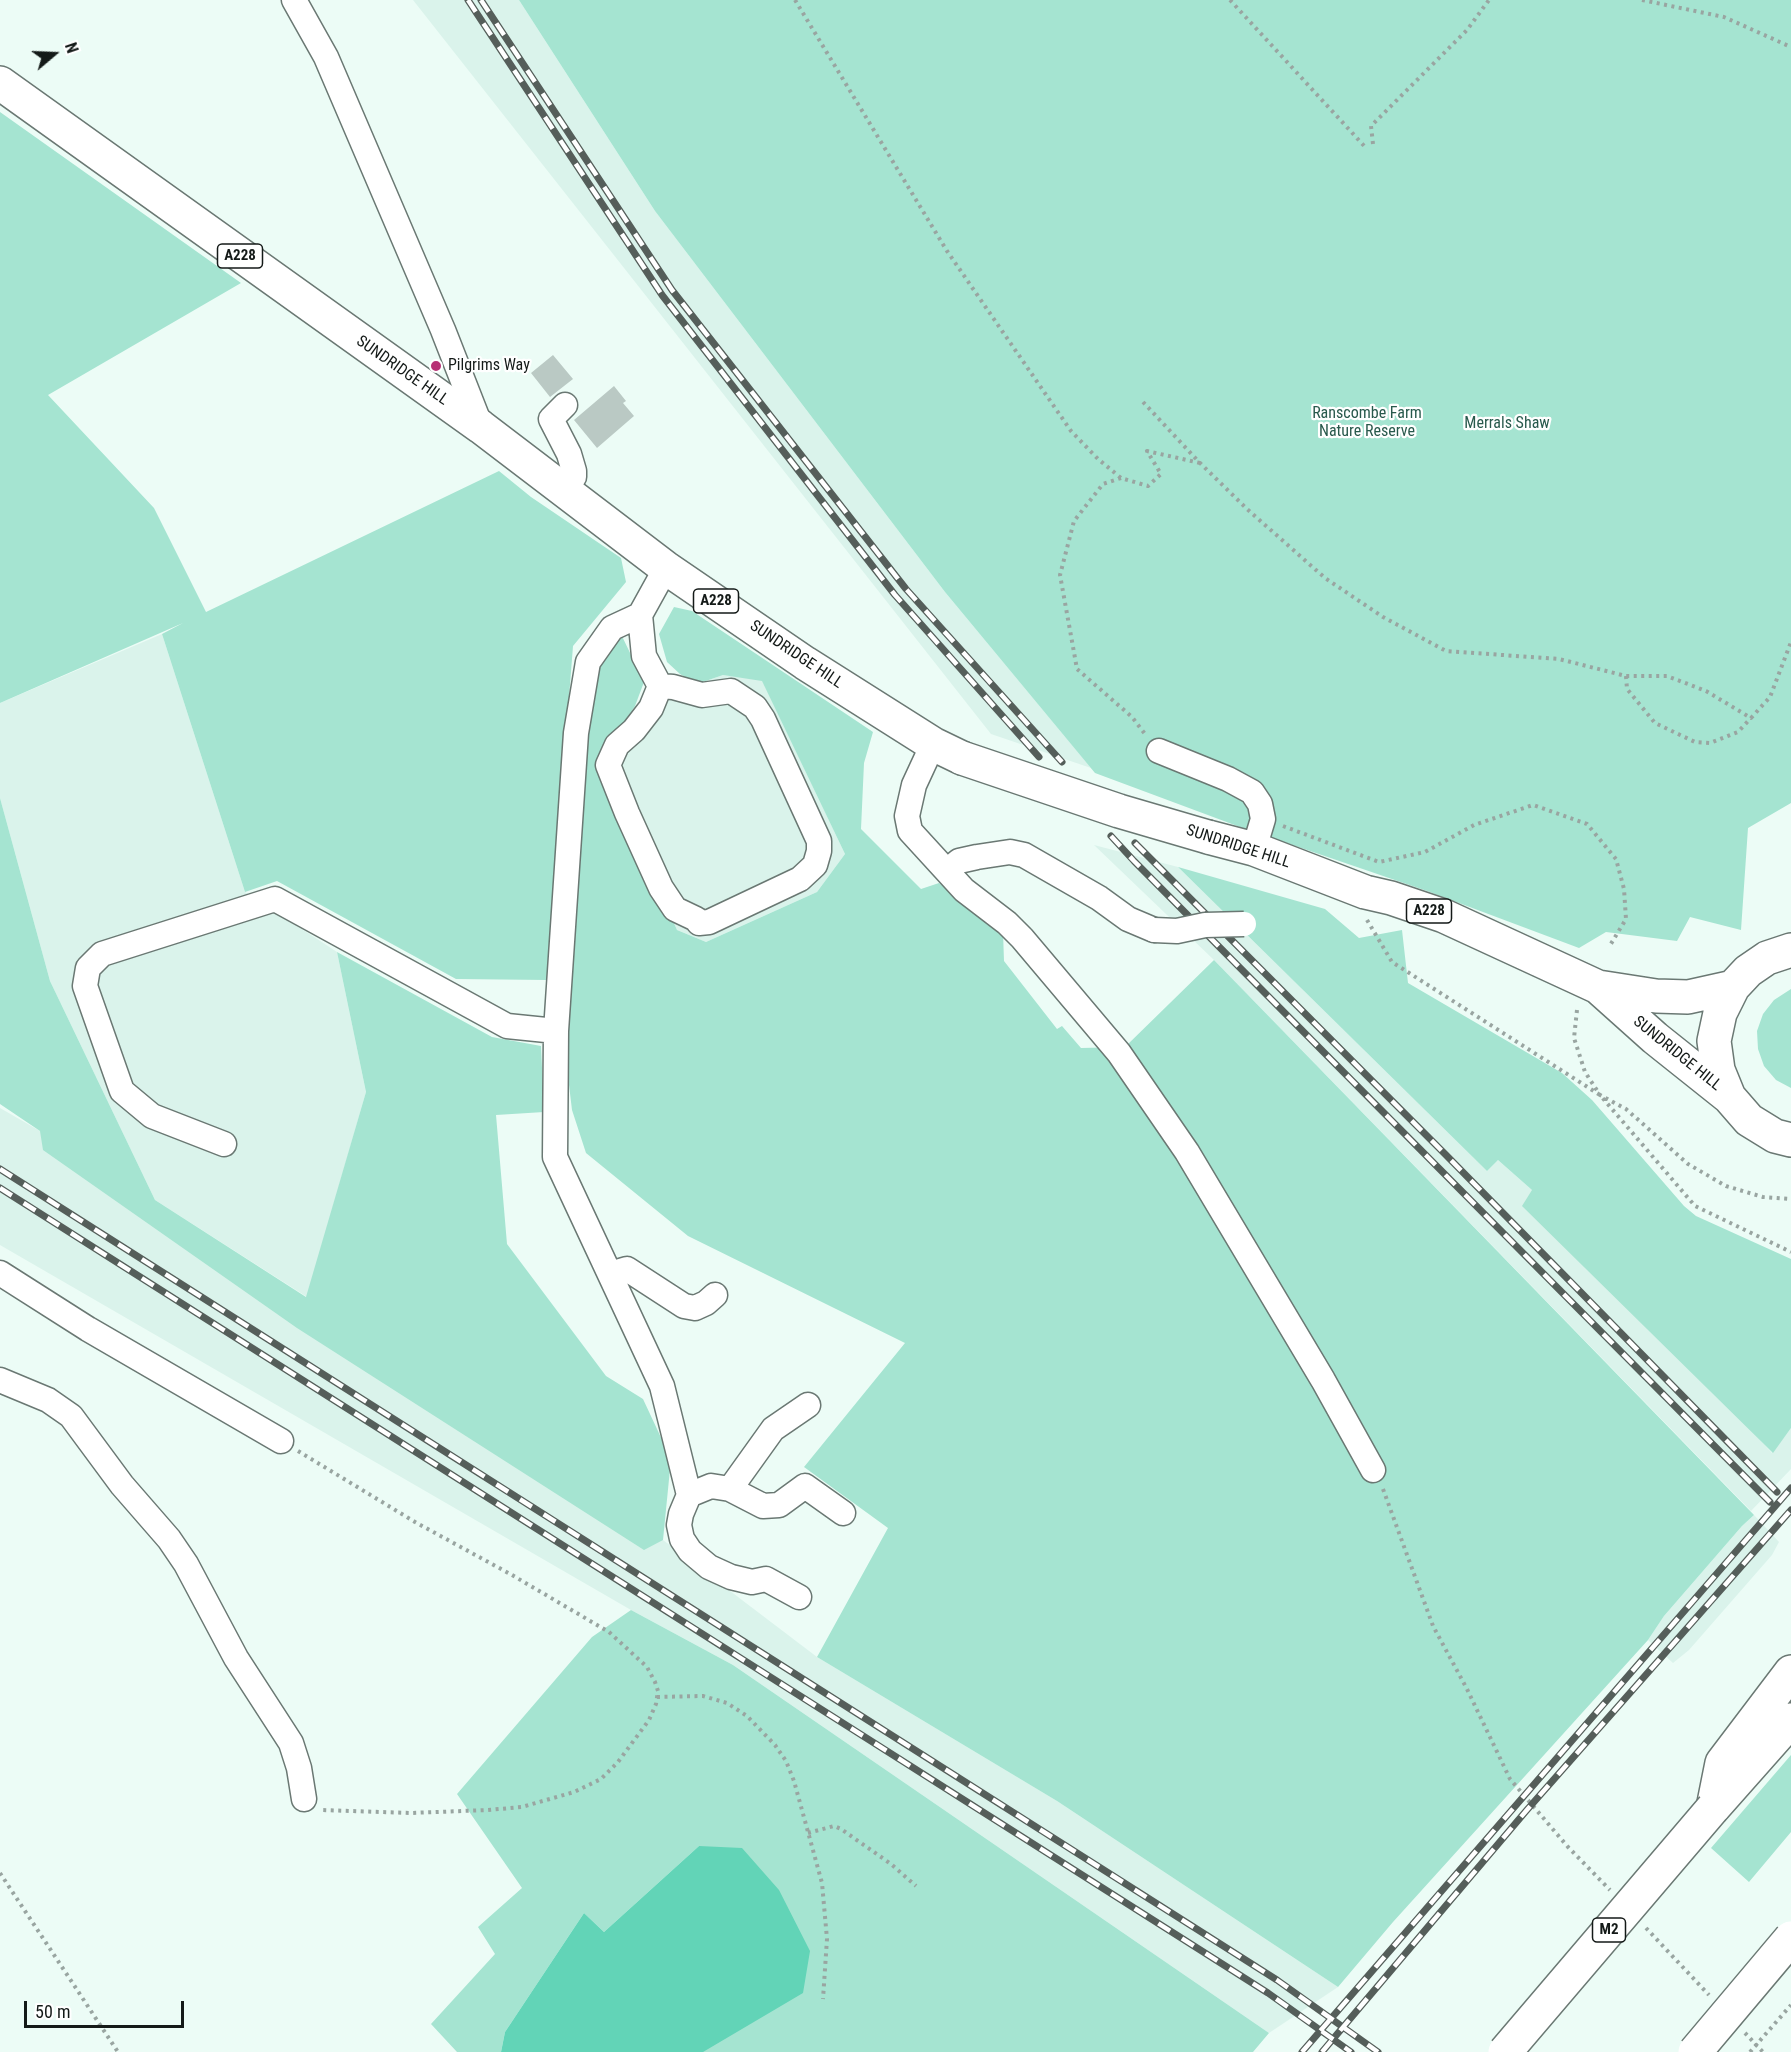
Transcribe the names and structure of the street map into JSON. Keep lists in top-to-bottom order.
{
  "streets": {
    "highway": ["A228", "SUNDRIDGE HILL", "M2"]
  },
  "parks": ["Ranscombe Farm Nature Reserve", "Merrals Shaw"],
  "places": ["Pilgrims Way"],
  "scale_bar": "50 m",
  "north": "right"
}
